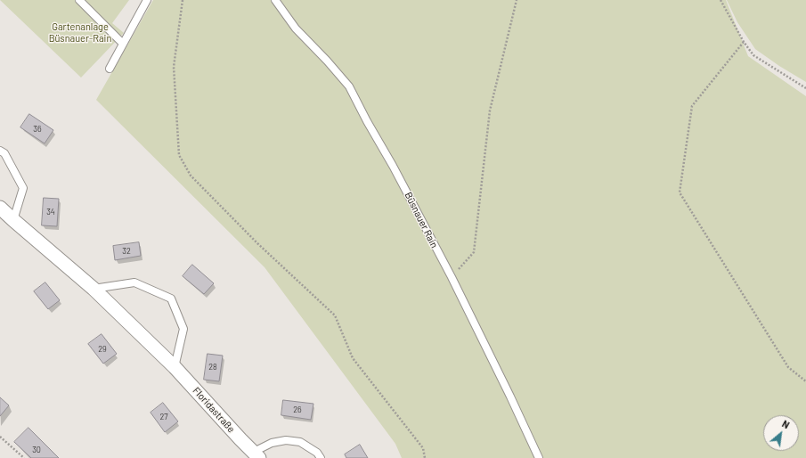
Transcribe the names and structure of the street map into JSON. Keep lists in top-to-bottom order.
{
  "streets": {
    "street": ["Floridastraße"],
    "lane": ["Büsnauer Rain"]
  },
  "parks": ["Gartenanlage Büsnauer-Rain"],
  "house_numbers": [
    "36",
    "34",
    "32",
    "29",
    "28",
    "26",
    "27",
    "30"
  ],
  "north": "top right"
}
